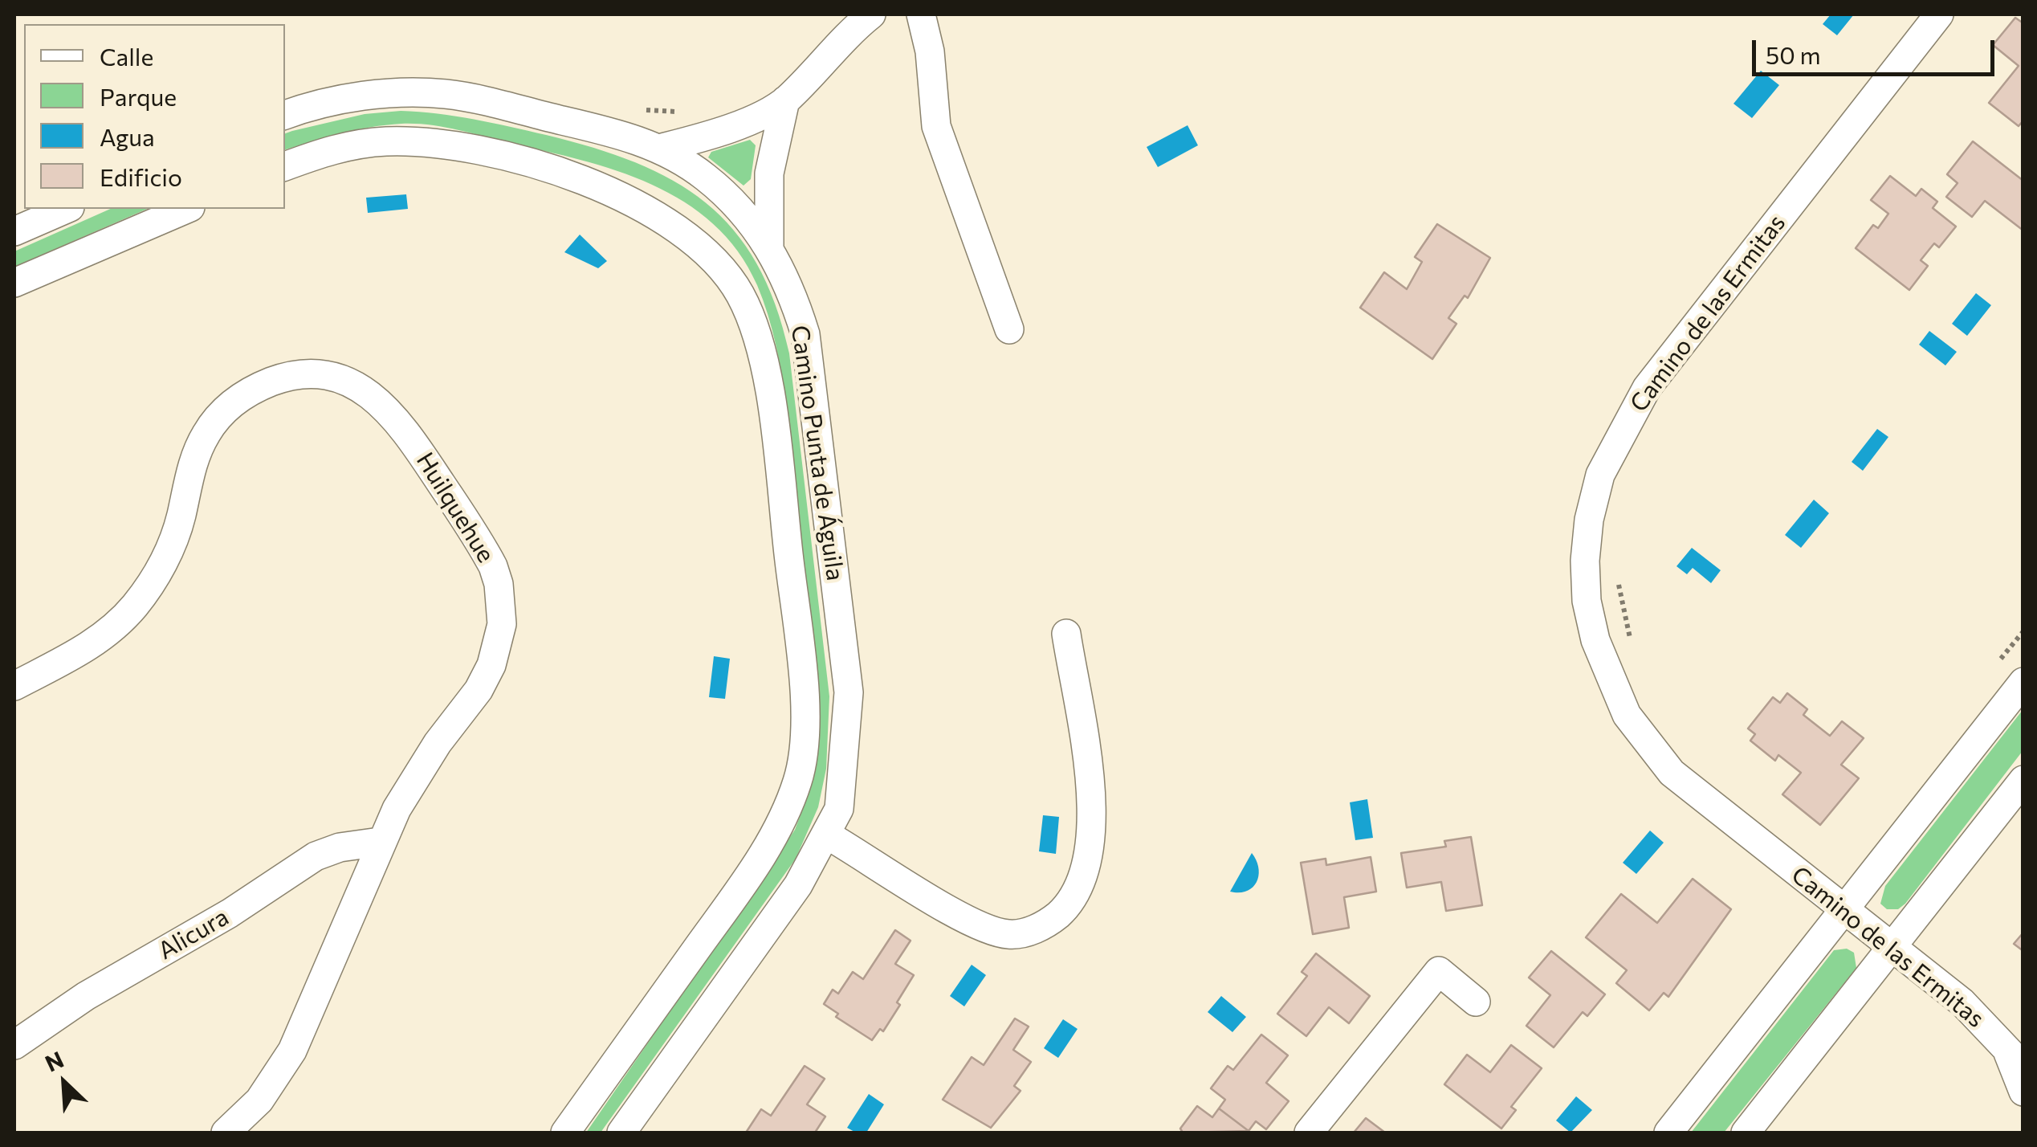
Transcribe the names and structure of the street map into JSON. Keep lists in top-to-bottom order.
{
  "streets": {
    "street": [
      "Camino de las Ermitas",
      "Camino Punta de Águila",
      "Huilquehue",
      "Alicura"
    ]
  },
  "crossings": [
    ["Huilquehue", "Alicura"]
  ],
  "legend": [
    "Calle",
    "Parque",
    "Agua",
    "Edificio"
  ],
  "scale_bar": "50 m",
  "north": "top left"
}
